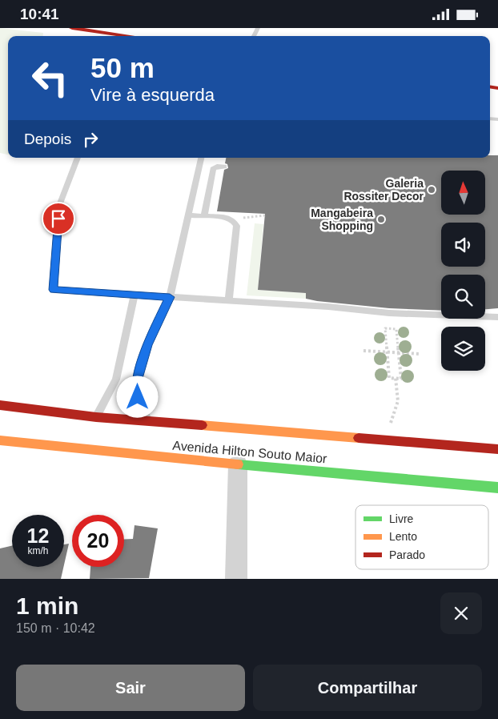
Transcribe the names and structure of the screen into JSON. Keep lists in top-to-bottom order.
{
  "streets": {
    "main road": ["Avenida Hilton Souto Maior"]
  },
  "places": ["Galeria Rossiter Decor", "Mangabeira Shopping"],
  "legend": ["Livre", "Lento", "Parado"],
  "north": "top",
  "page": {
    "status": "10:41",
    "turn": ["50 m", "Vire à esquerda"],
    "then": "Depois",
    "speed": "12 km/h",
    "limit": "20",
    "heading": ["1 min", "150 m · 10:42"],
    "buttons": ["Sair", "Compartilhar"]
  }
}
